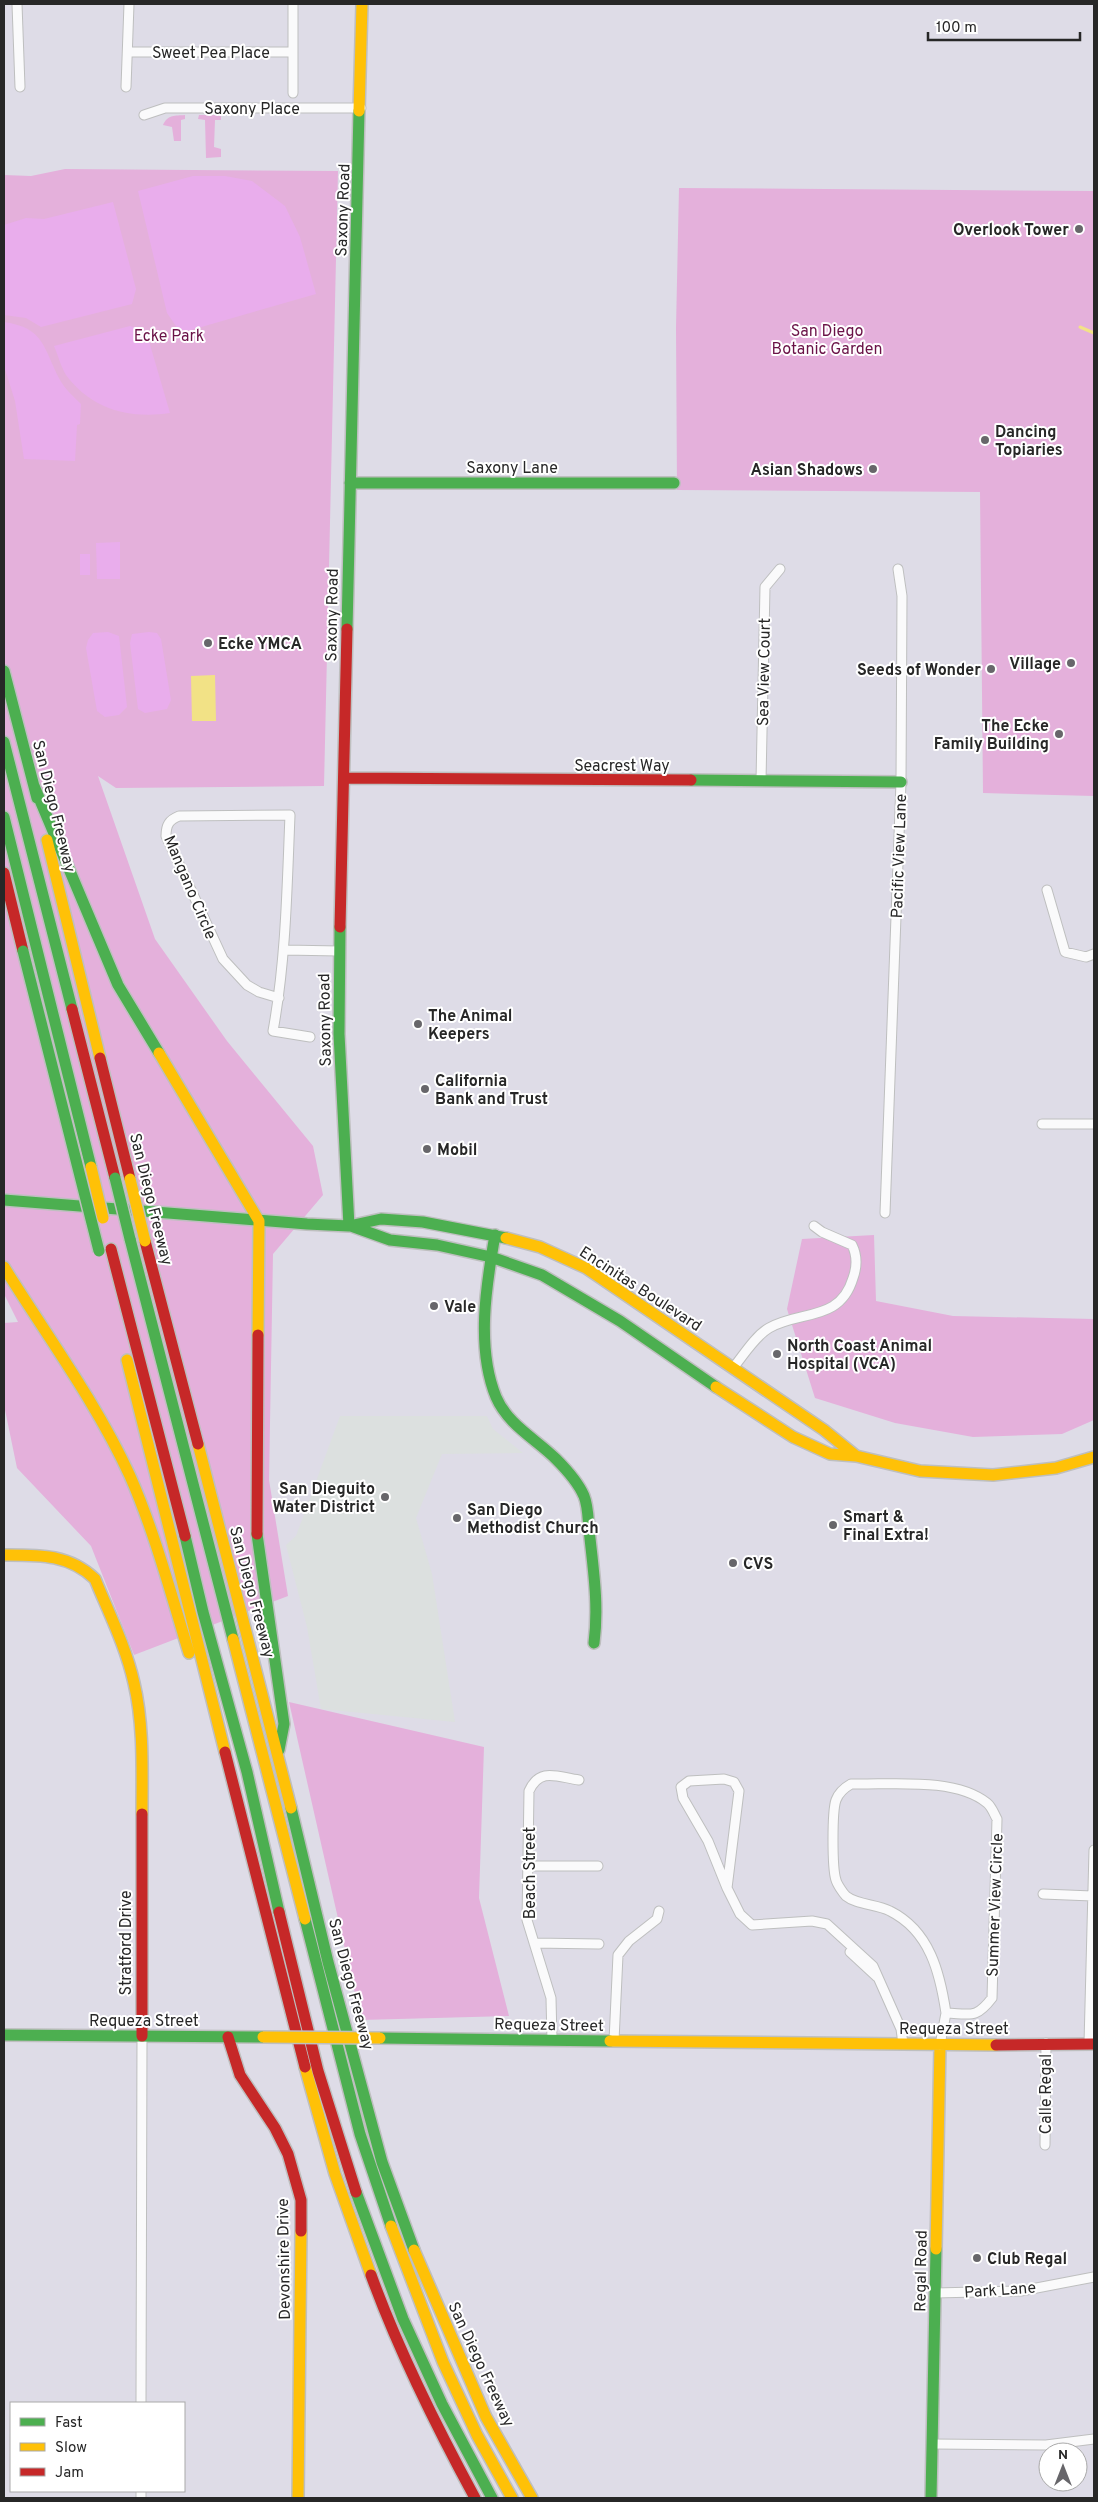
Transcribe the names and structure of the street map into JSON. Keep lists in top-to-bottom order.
{
  "streets": {
    "main road": [
      "Saxony Road",
      "Saxony Lane",
      "Seacrest Way",
      "San Diego Freeway",
      "Encinitas Boulevard",
      "Stratford Drive",
      "Requeza Street",
      "Devonshire Drive",
      "Regal Road"
    ],
    "street": [
      "Sweet Pea Place",
      "Saxony Place",
      "Sea View Court",
      "Pacific View Lane",
      "Mangano Circle",
      "Beach Street",
      "Summer View Circle",
      "Calle Regal",
      "Park Lane"
    ]
  },
  "crossings": [
    ["Saxony Place", "Saxony Road"],
    ["Saxony Road", "Saxony Lane"],
    ["Saxony Road", "Seacrest Way"],
    ["Saxony Road", "Encinitas Boulevard"],
    ["Sea View Court", "Seacrest Way"],
    ["Seacrest Way", "Pacific View Lane"],
    ["Beach Street", "Requeza Street"],
    ["Summer View Circle", "Requeza Street"],
    ["Summer View Circle", "Regal Road"],
    ["Stratford Drive", "Requeza Street"],
    ["Requeza Street", "Calle Regal"],
    ["Requeza Street", "Devonshire Drive"],
    ["Requeza Street", "Regal Road"],
    ["Regal Road", "Park Lane"]
  ],
  "parks": ["San Diego Botanic Garden", "Ecke Park"],
  "places": [
    "Overlook Tower",
    "Dancing Topiaries",
    "Asian Shadows",
    "Ecke YMCA",
    "Village",
    "Seeds of Wonder",
    "The Ecke Family Building",
    "The Animal Keepers",
    "California Bank and Trust",
    "Mobil",
    "Vale",
    "North Coast Animal Hospital (VCA)",
    "San Dieguito Water District",
    "San Diego Methodist Church",
    "Smart & Final Extra!",
    "CVS",
    "Club Regal"
  ],
  "legend": ["Fast", "Slow", "Jam"],
  "scale_bar": "100 m",
  "north": "top"
}
